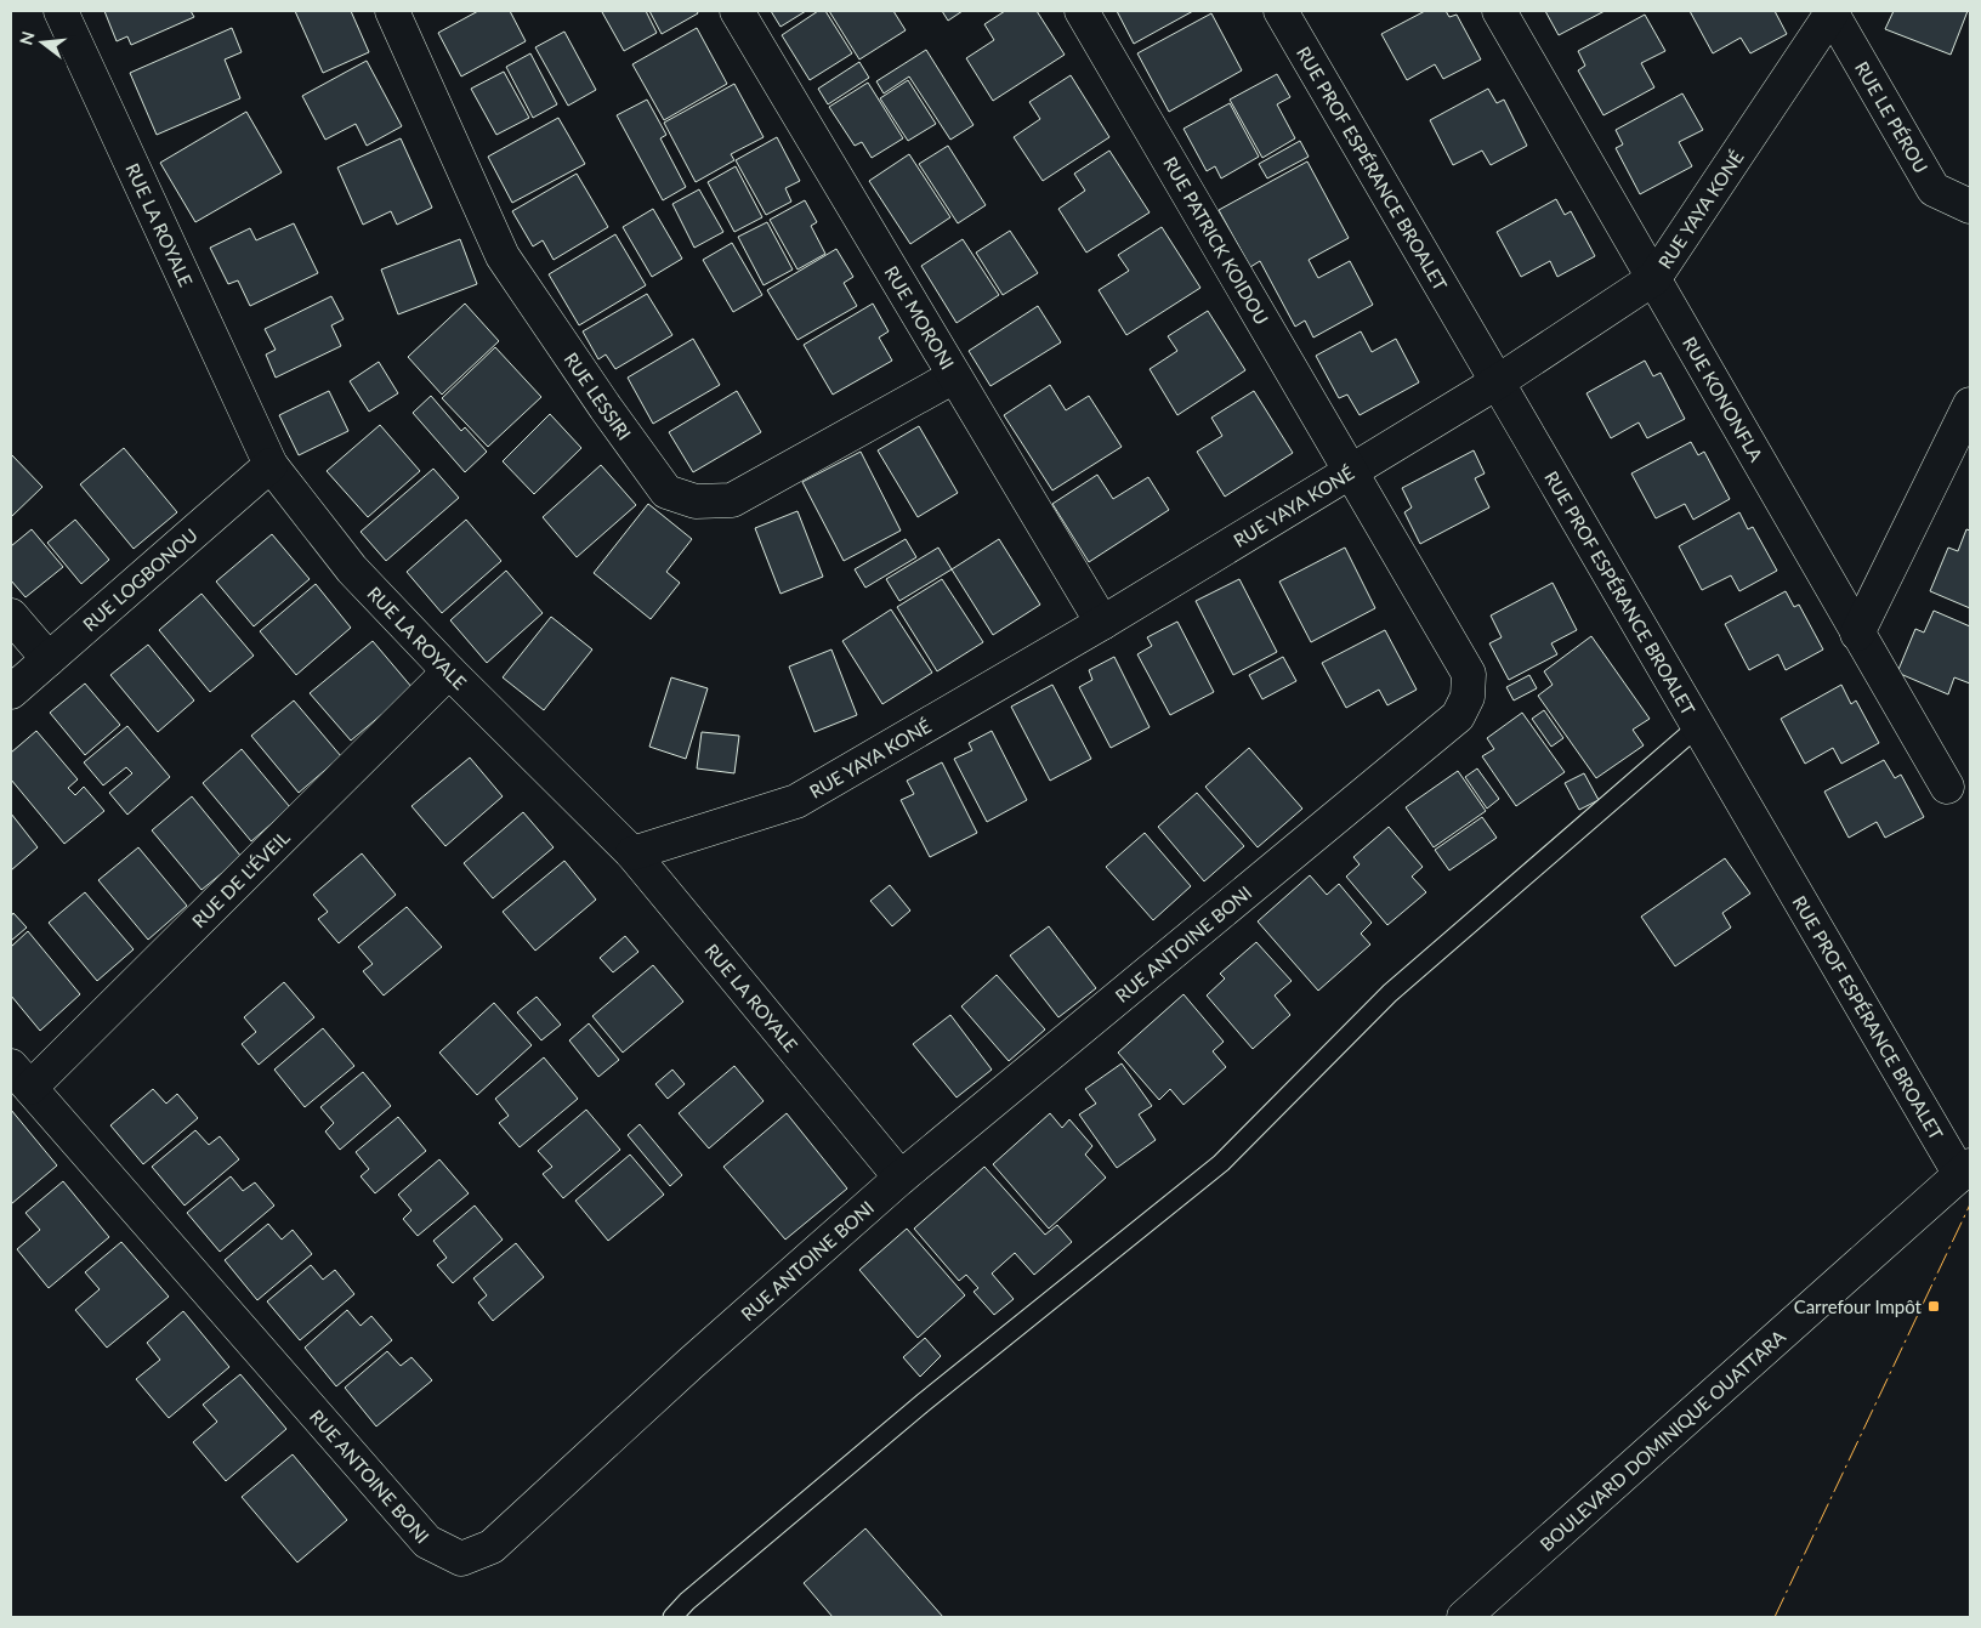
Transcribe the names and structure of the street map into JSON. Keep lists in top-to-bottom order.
{
  "streets": {
    "street": [
      "RUE LE PÉROU",
      "RUE PROF ESPÉRANCE BROALET",
      "RUE YAYA KONÉ",
      "RUE LA ROYALE",
      "RUE PATRICK KOIDOU",
      "RUE MORONI",
      "RUE LESSIRI",
      "RUE KONONFLA",
      "RUE LOGBONOU",
      "RUE DE L'ÉVEIL",
      "RUE ANTOINE BONI",
      "BOULEVARD DOMINIQUE OUATTARA"
    ]
  },
  "crossings": [
    ["RUE LE PÉROU", "RUE YAYA KONÉ"],
    ["RUE PROF ESPÉRANCE BROALET", "RUE YAYA KONÉ"],
    ["RUE PROF ESPÉRANCE BROALET", "BOULEVARD DOMINIQUE OUATTARA"],
    ["RUE YAYA KONÉ", "RUE LA ROYALE"],
    ["RUE YAYA KONÉ", "RUE PATRICK KOIDOU"],
    ["RUE YAYA KONÉ", "RUE MORONI"],
    ["RUE YAYA KONÉ", "RUE KONONFLA"],
    ["RUE YAYA KONÉ", "RUE ANTOINE BONI"],
    ["RUE LA ROYALE", "RUE LOGBONOU"],
    ["RUE LA ROYALE", "RUE DE L'ÉVEIL"],
    ["RUE LA ROYALE", "RUE ANTOINE BONI"],
    ["RUE PATRICK KOIDOU", "RUE ANTOINE BONI"],
    ["RUE MORONI", "RUE LESSIRI"],
    ["RUE DE L'ÉVEIL", "RUE ANTOINE BONI"]
  ],
  "places": {
    "transit": ["Carrefour Impôt"]
  },
  "north": "left"
}
